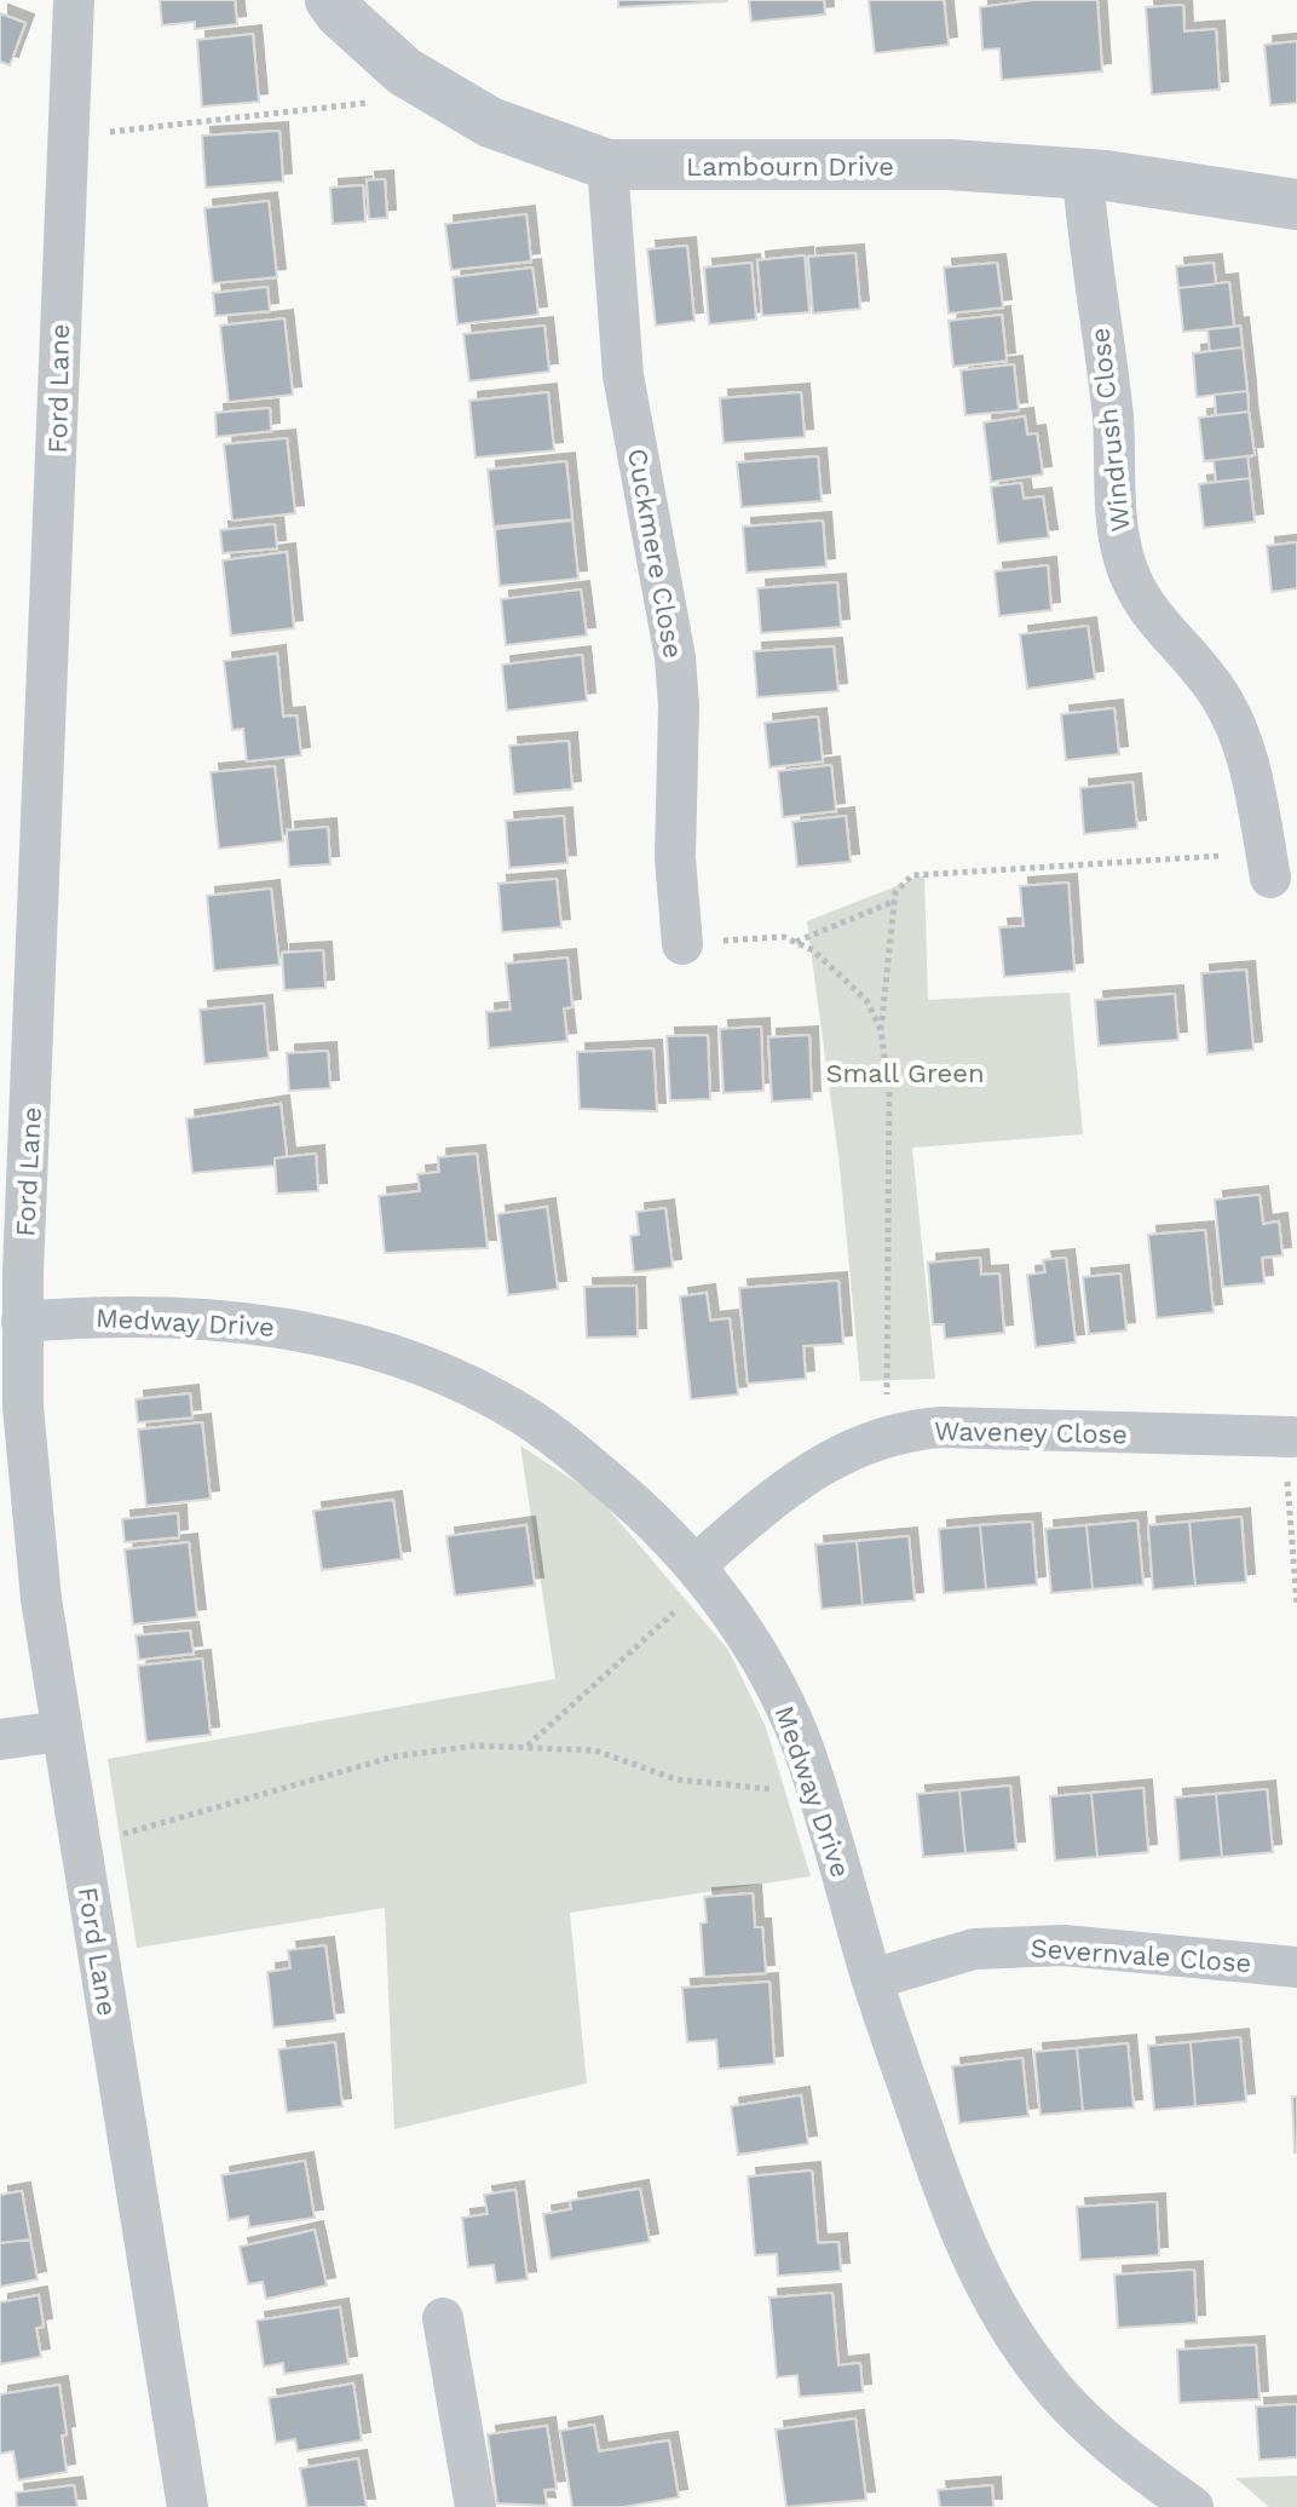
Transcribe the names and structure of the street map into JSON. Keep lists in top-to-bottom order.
{
  "streets": {
    "street": [
      "Lambourn Drive",
      "Ford Lane",
      "Windrush Close",
      "Cuckmere Close",
      "Medway Drive",
      "Waveney Close",
      "Severnvale Close"
    ]
  },
  "crossings": [
    ["Lambourn Drive", "Windrush Close"],
    ["Lambourn Drive", "Cuckmere Close"],
    ["Ford Lane", "Medway Drive"],
    ["Medway Drive", "Waveney Close"],
    ["Medway Drive", "Severnvale Close"]
  ],
  "parks": ["Small Green"]
}
